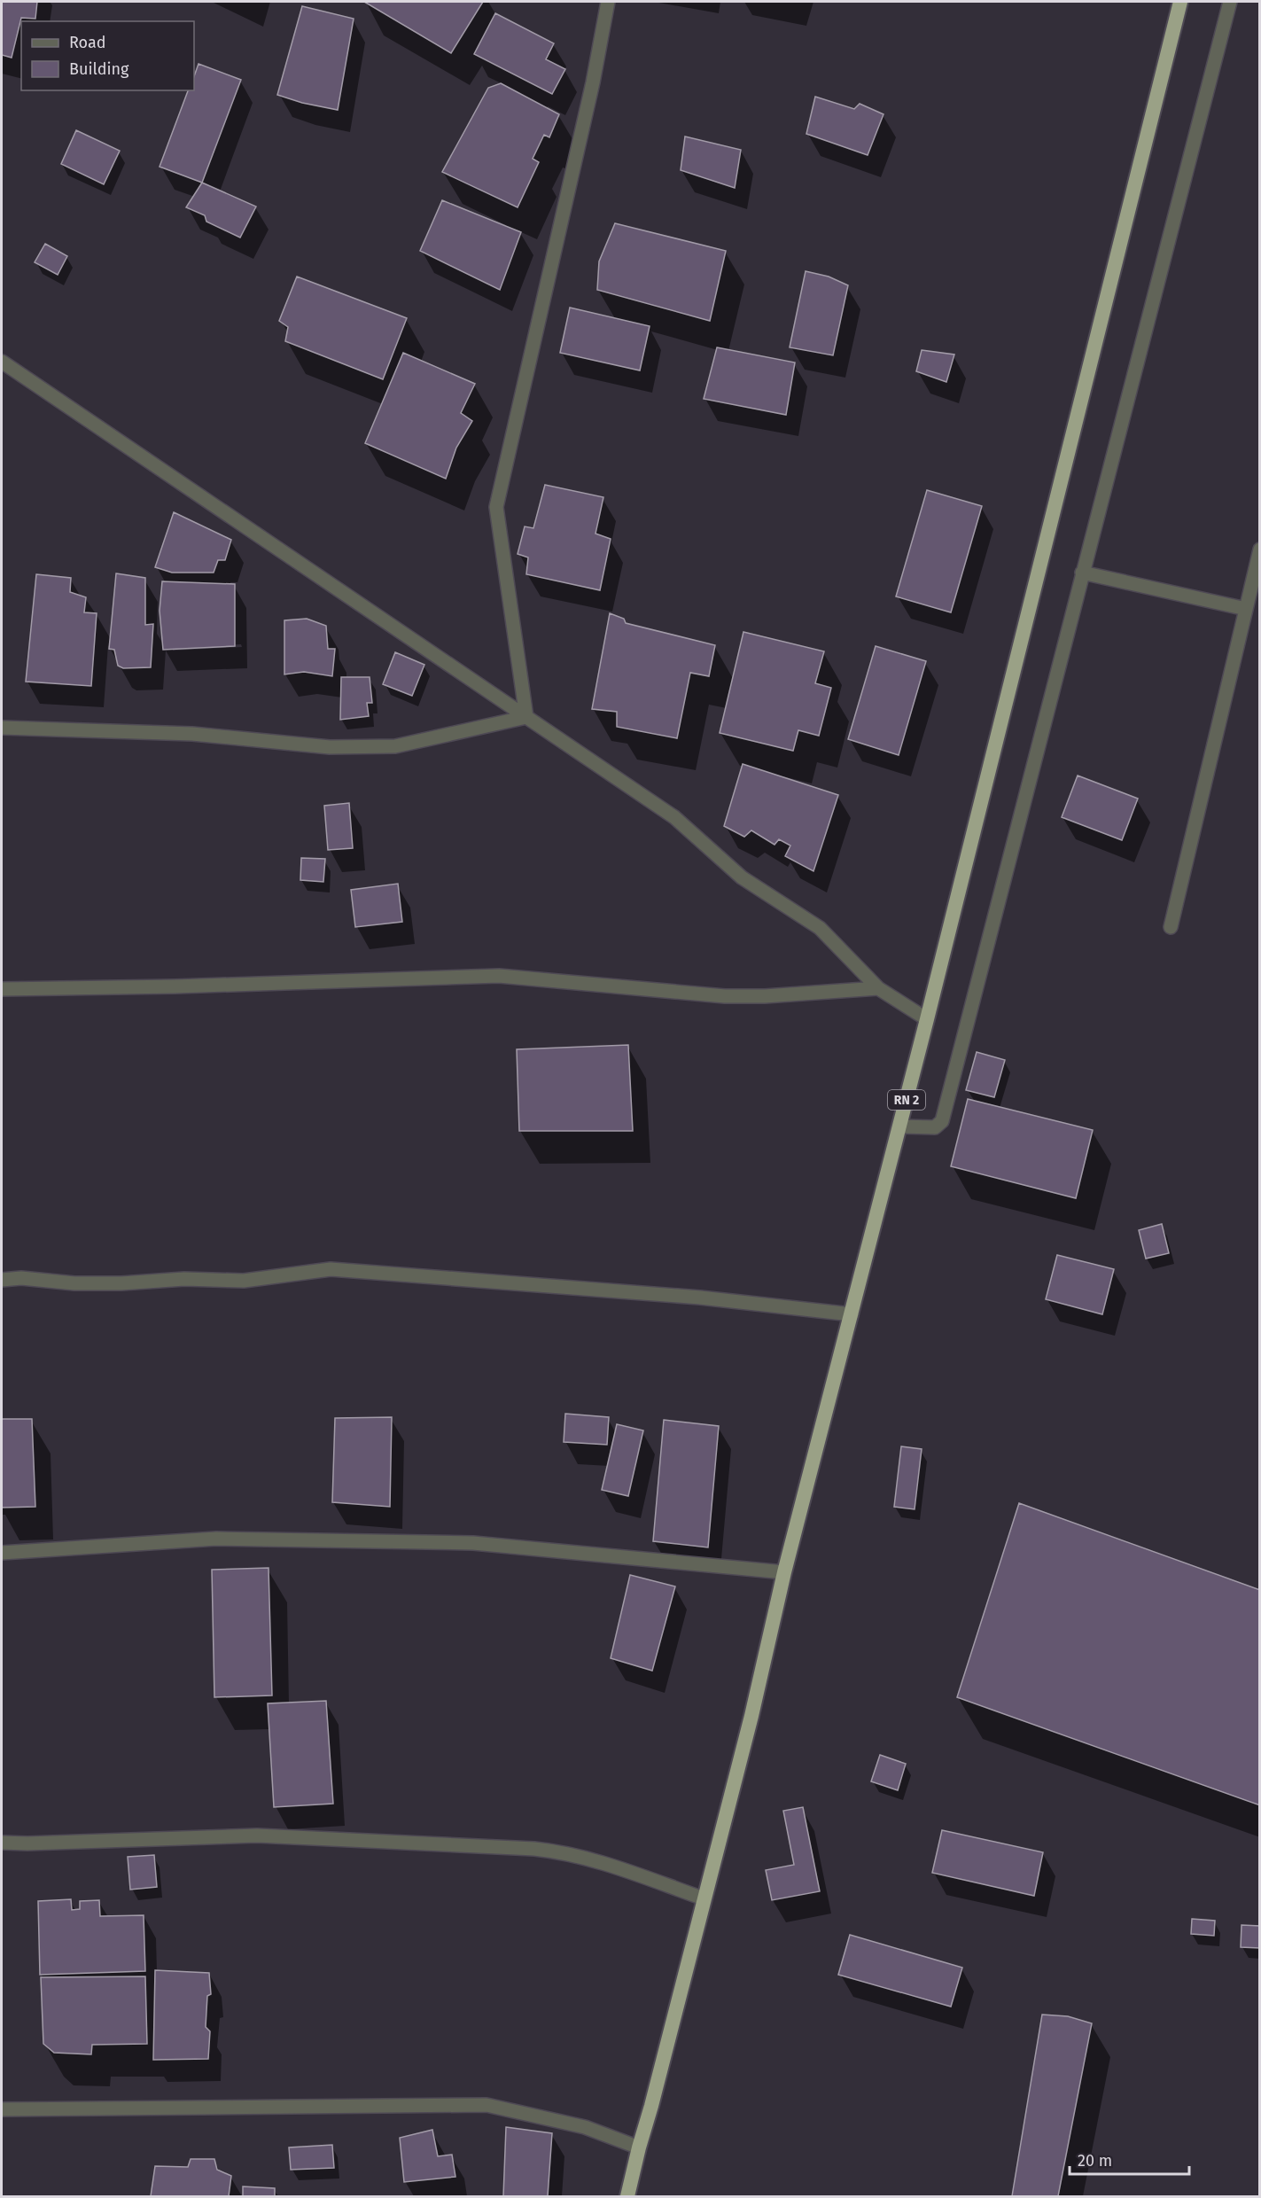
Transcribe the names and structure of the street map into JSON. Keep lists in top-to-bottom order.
{
  "streets": {
    "highway": ["RN 2"]
  },
  "legend": ["Road", "Building"],
  "scale_bar": "20 m"
}
